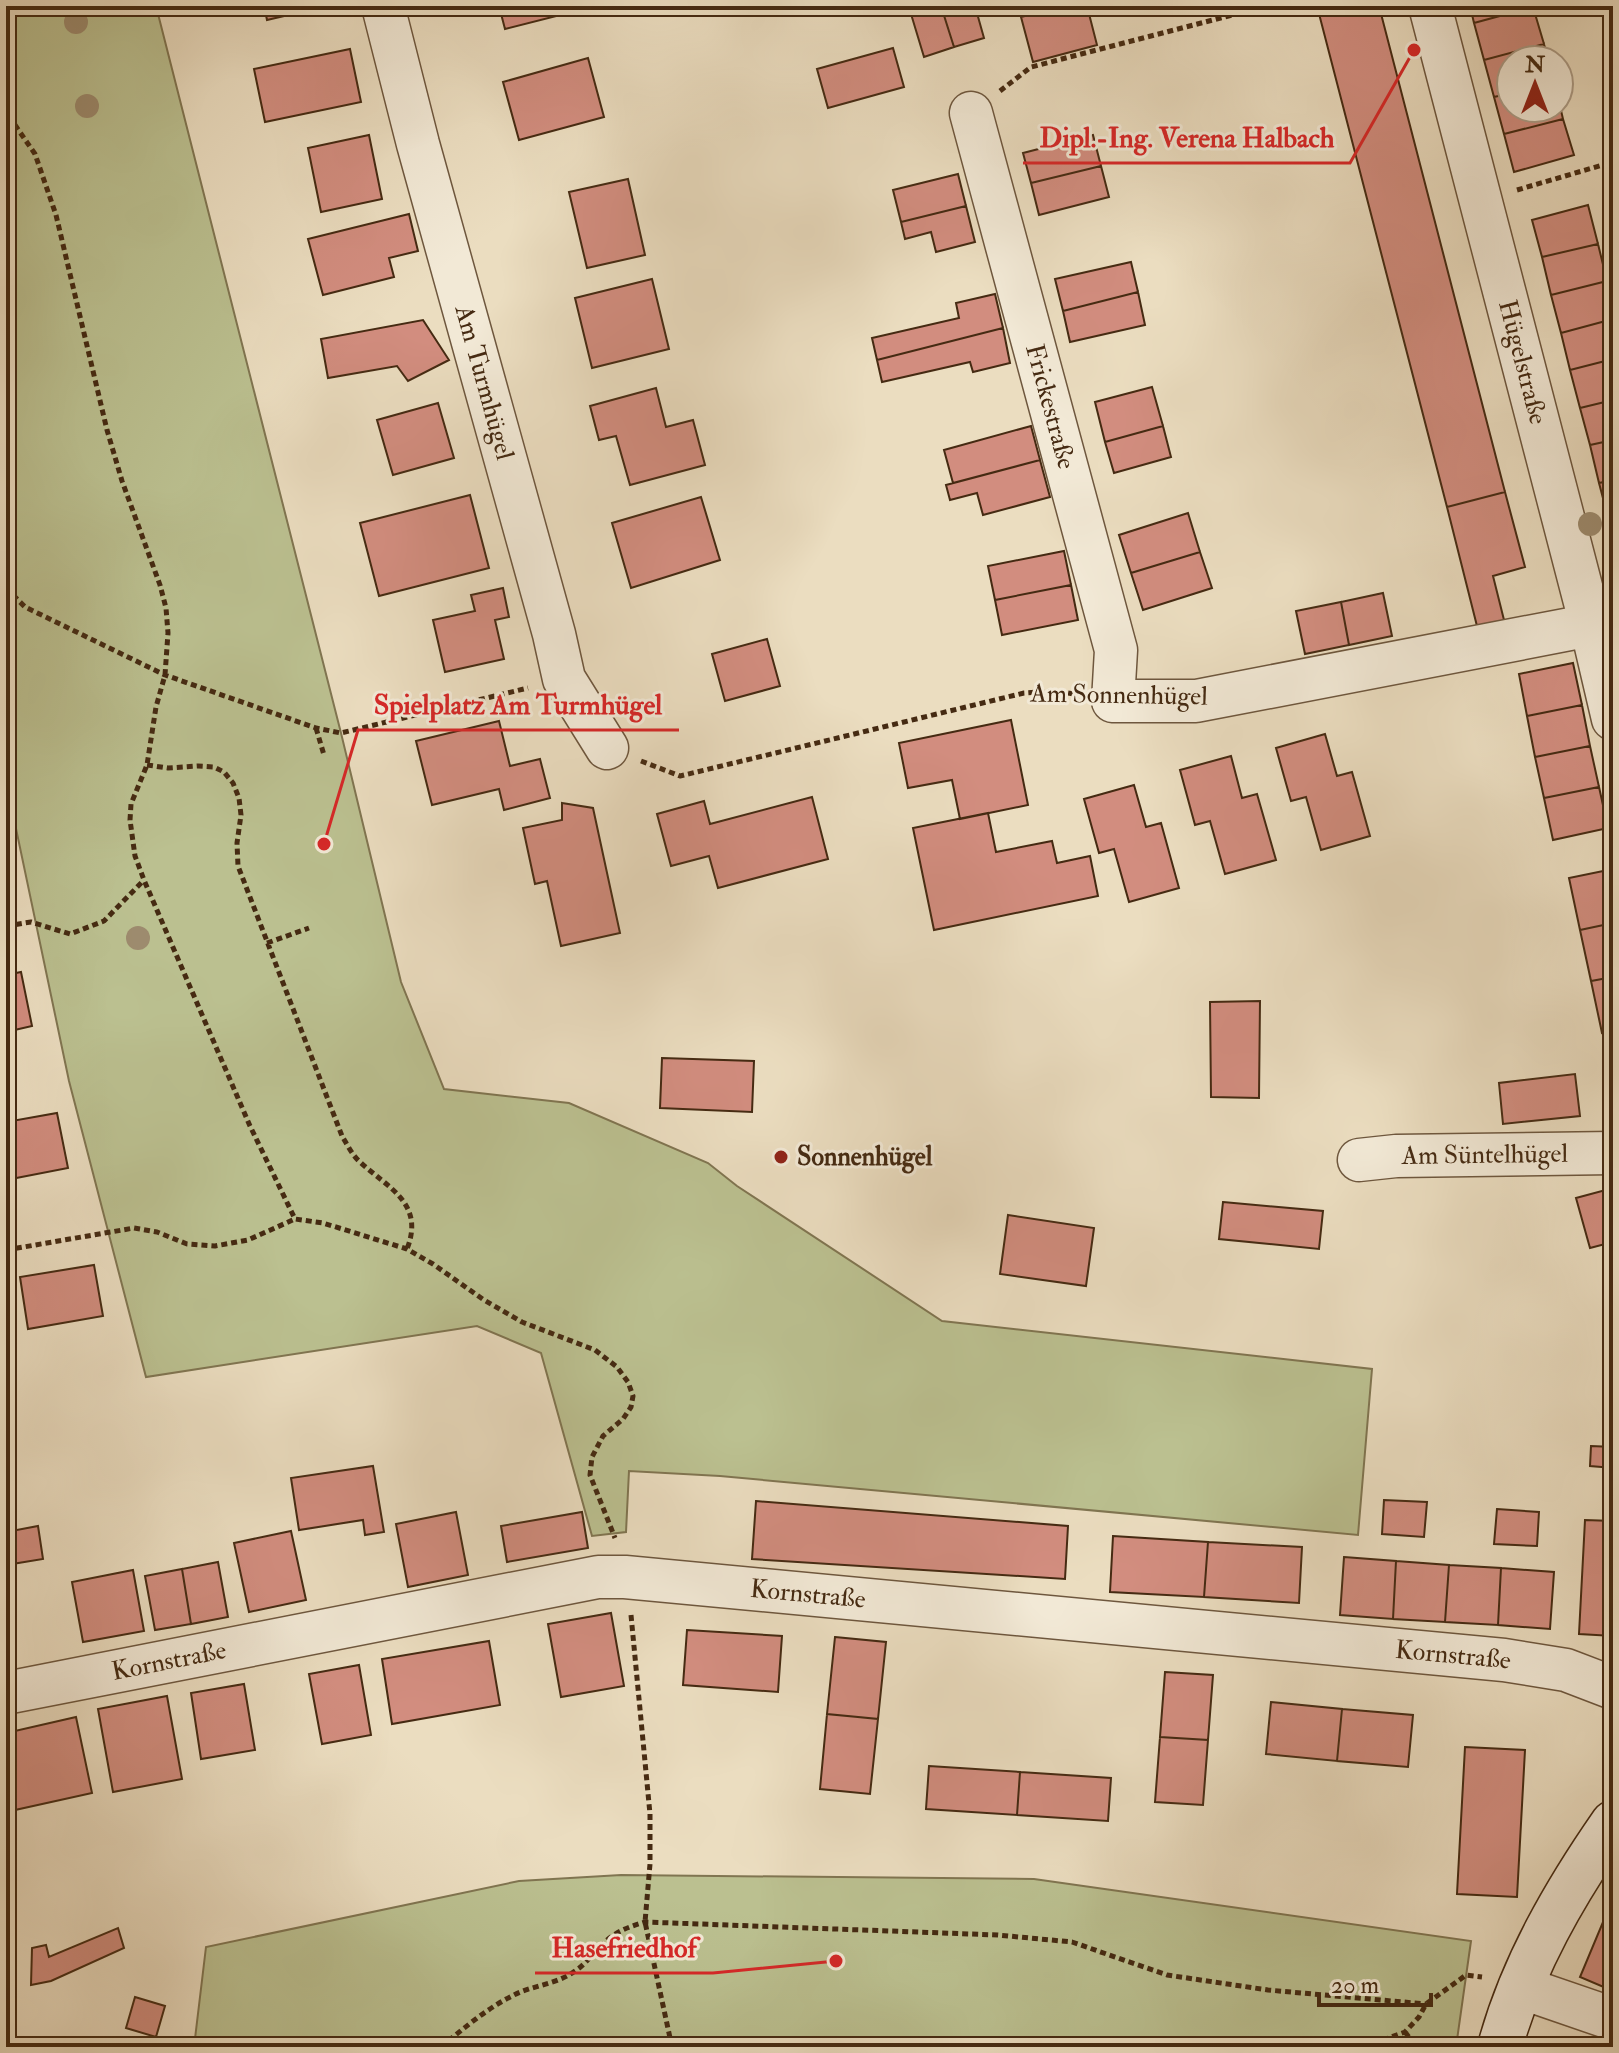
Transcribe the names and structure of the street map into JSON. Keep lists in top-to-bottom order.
{
  "streets": {
    "street": [
      "Hügelstraße",
      "Am Turmhügel",
      "Frickestraße",
      "Am Sonnenhügel",
      "Am Süntelhügel",
      "Kornstraße"
    ]
  },
  "crossings": [
    ["Hügelstraße", "Am Sonnenhügel"],
    ["Am Turmhügel", "Am Sonnenhügel"],
    ["Frickestraße", "Am Sonnenhügel"]
  ],
  "places": [
    "Dipl.-Ing. Verena Halbach",
    "Spielplatz Am Turmhügel",
    "Sonnenhügel",
    "Hasefriedhof"
  ],
  "scale_bar": "20 m",
  "north": "top"
}
